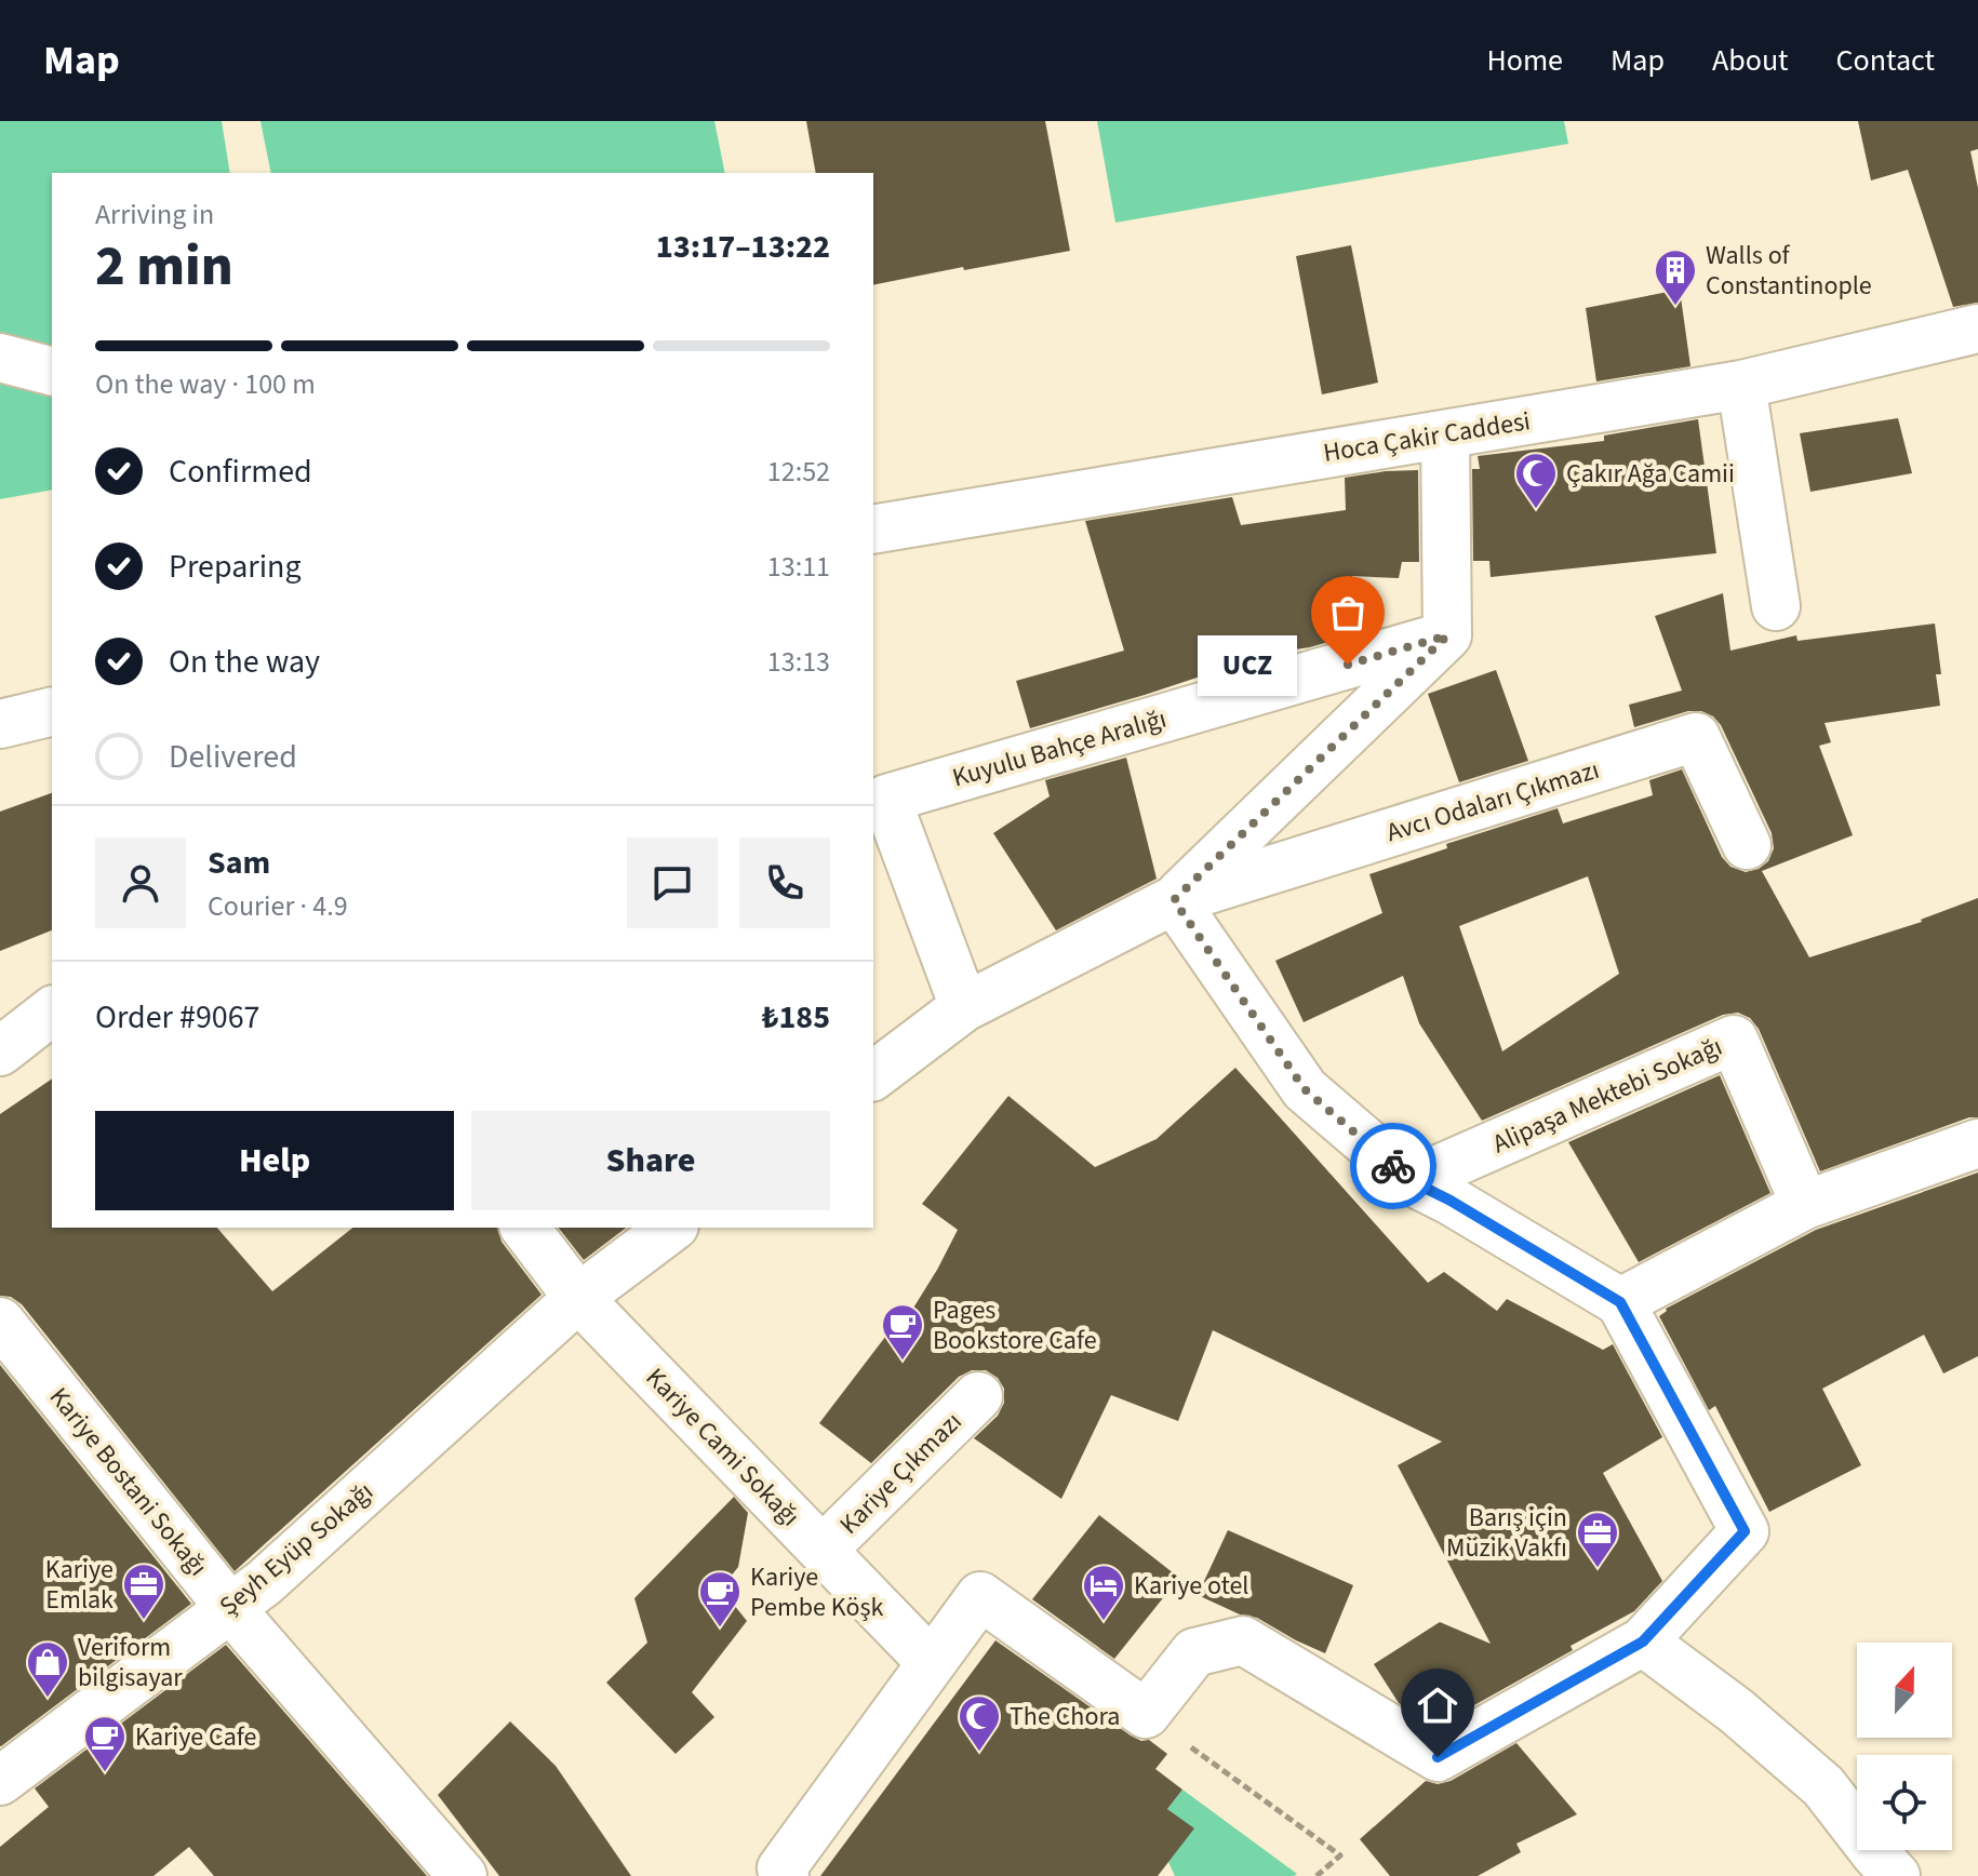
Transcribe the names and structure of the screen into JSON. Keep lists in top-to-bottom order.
{
  "streets": {
    "street": [
      "Hoca Çakir Caddesi",
      "Kuyulu Bahçe Aralığı",
      "Avcı Odaları Çıkmazı",
      "Alipaşa Mektebi Sokağı",
      "Kariye Cami Sokağı",
      "Kariye Çıkmazı",
      "Kariye Bostani Sokağı",
      "Şeyh Eyüp Sokağı"
    ]
  },
  "crossings": [
    ["Kariye Cami Sokağı", "Kariye Çıkmazı"],
    ["Kariye Cami Sokağı", "Şeyh Eyüp Sokağı"],
    ["Kariye Bostani Sokağı", "Şeyh Eyüp Sokağı"]
  ],
  "places": {
    "building": ["Walls of Constantinople"],
    "mosque": ["Çakır Ağa Camii", "The Chora"],
    "other": ["UCZ"],
    "cafe": ["Pages Bookstore Cafe", "Kariye Pembe Köşk", "Kariye Cafe"],
    "office": ["Barış için Müzik Vakfı", "Kariye Emlak"],
    "hotel": ["Kariye otel"],
    "shop": ["Veriform bilgisayar"]
  },
  "north": "top",
  "page": {
    "header": "Map",
    "nav": [
      "Home",
      "Map",
      "About",
      "Contact"
    ],
    "heading": ["2 min", "Arriving in", "13:17–13:22"],
    "panel": [
      "Sam",
      "Courier · 4.9",
      "Order #9067",
      "₺185"
    ],
    "bar": "On the way · 100 m",
    "list": [
      ["Confirmed", "12:52"],
      ["Preparing", "13:11"],
      ["On the way", "13:13"],
      "Delivered"
    ],
    "bubble": "UCZ",
    "buttons": ["Help", "Share"]
  }
}
